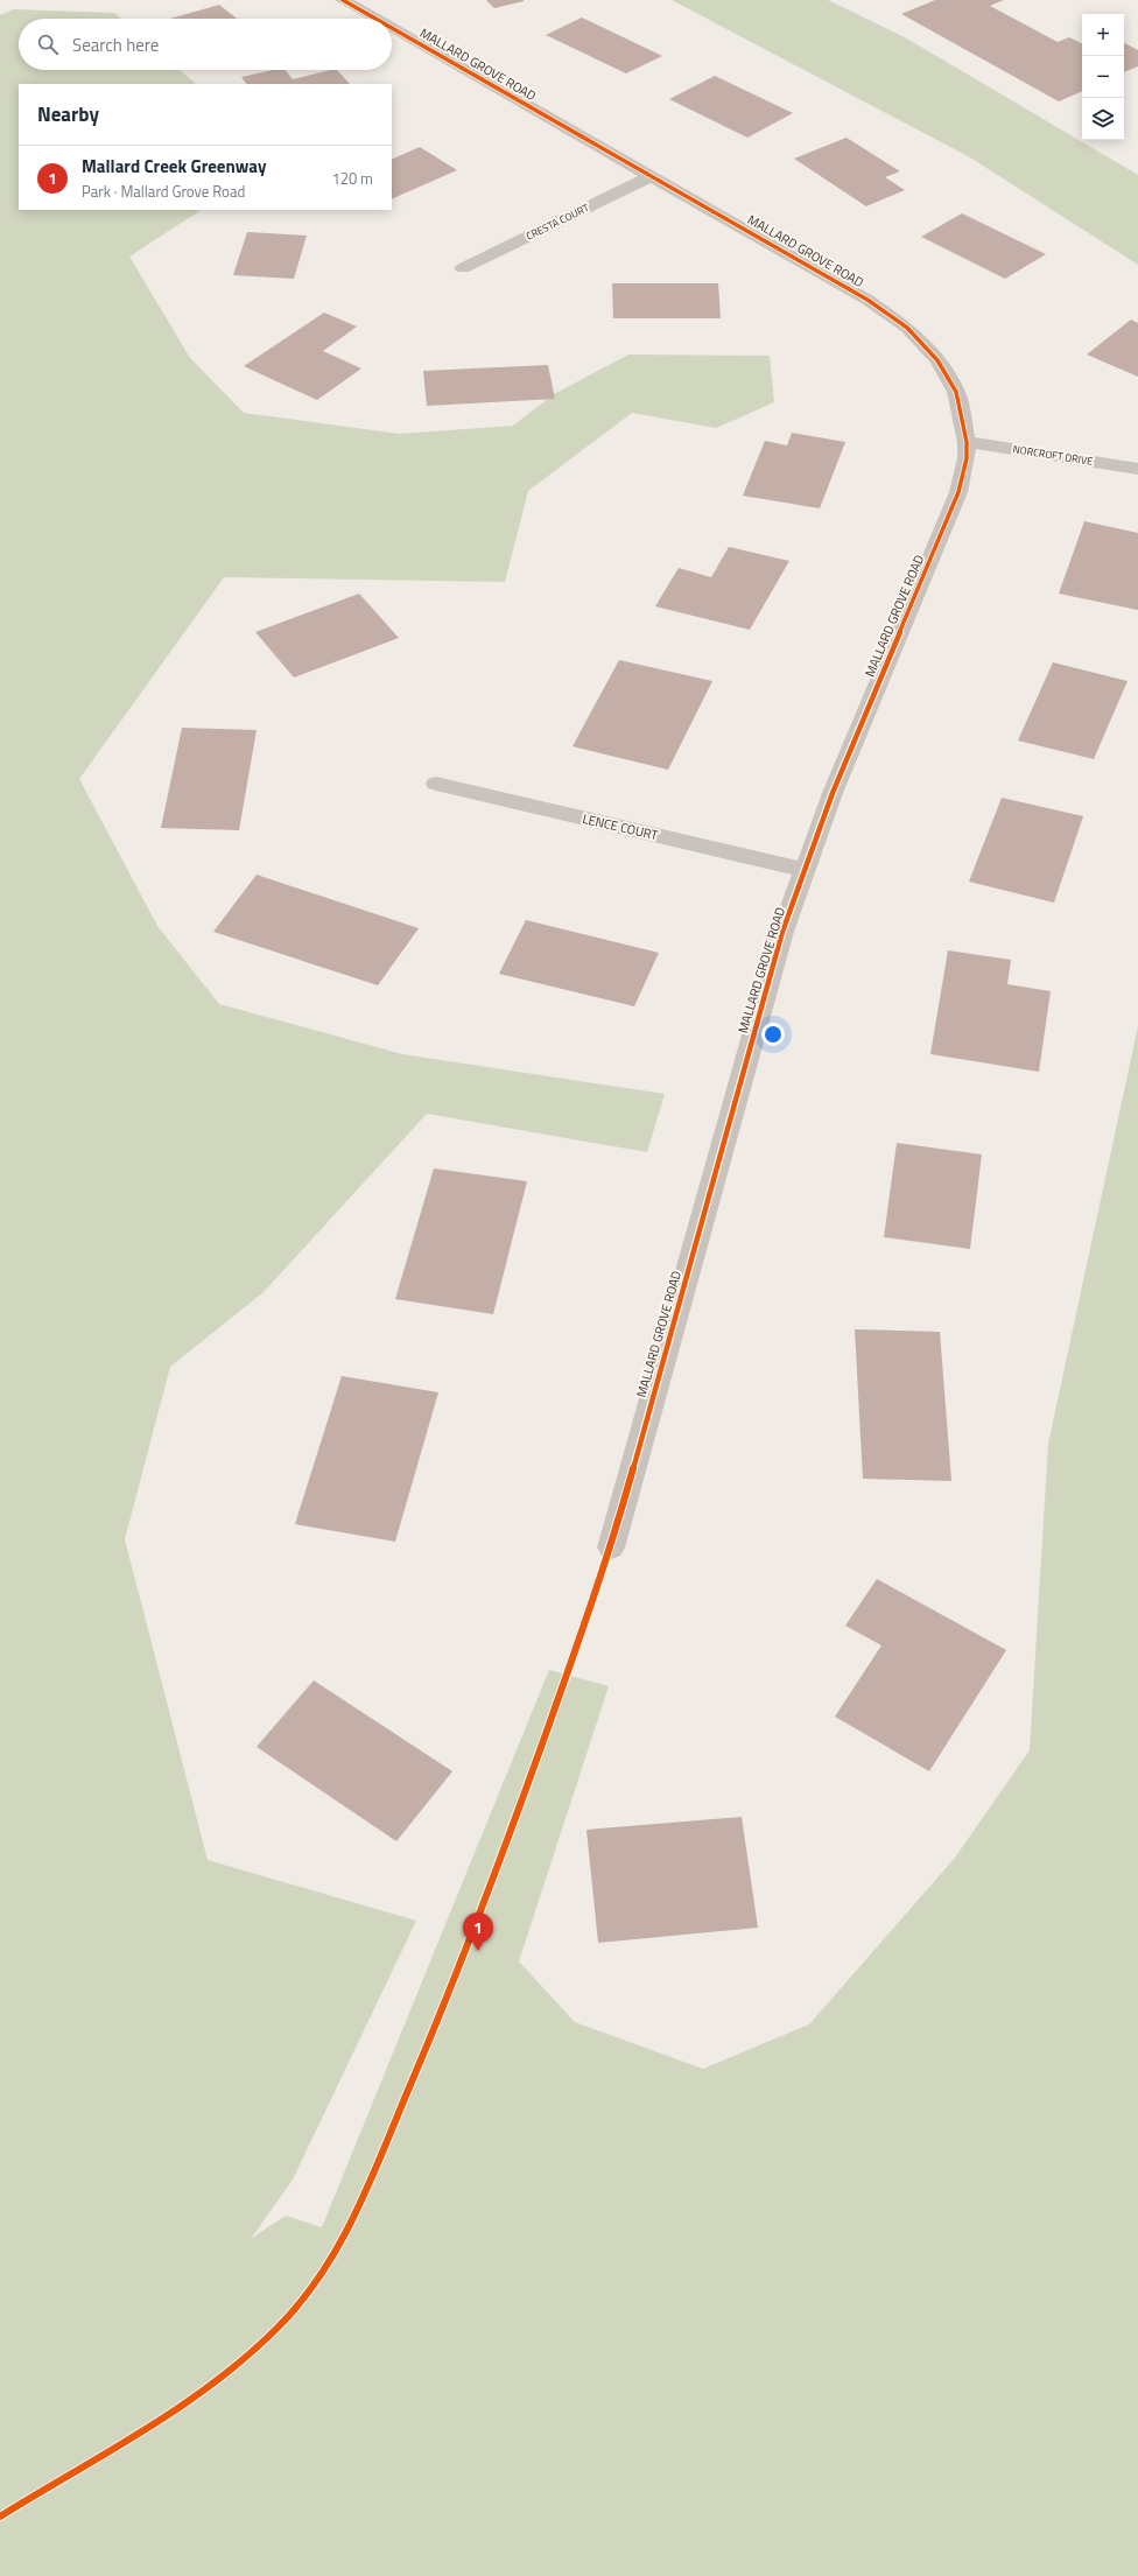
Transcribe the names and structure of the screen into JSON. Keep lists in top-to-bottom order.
{
  "streets": {
    "street": [
      "MALLARD GROVE ROAD",
      "CRESTA COURT",
      "NORCROFT DRIVE",
      "LENCE COURT"
    ]
  },
  "crossings": [
    ["MALLARD GROVE ROAD", "CRESTA COURT"],
    ["MALLARD GROVE ROAD", "NORCROFT DRIVE"],
    ["MALLARD GROVE ROAD", "LENCE COURT"]
  ],
  "page": {
    "map_buttons": ["+", "−"],
    "search": "Search here",
    "heading": "Nearby",
    "list": [
      {
        "mark": "1",
        "name": "Mallard Creek Greenway",
        "note": "Park · Mallard Grove Road",
        "value": "120 m"
      }
    ],
    "pins": "1"
  }
}
